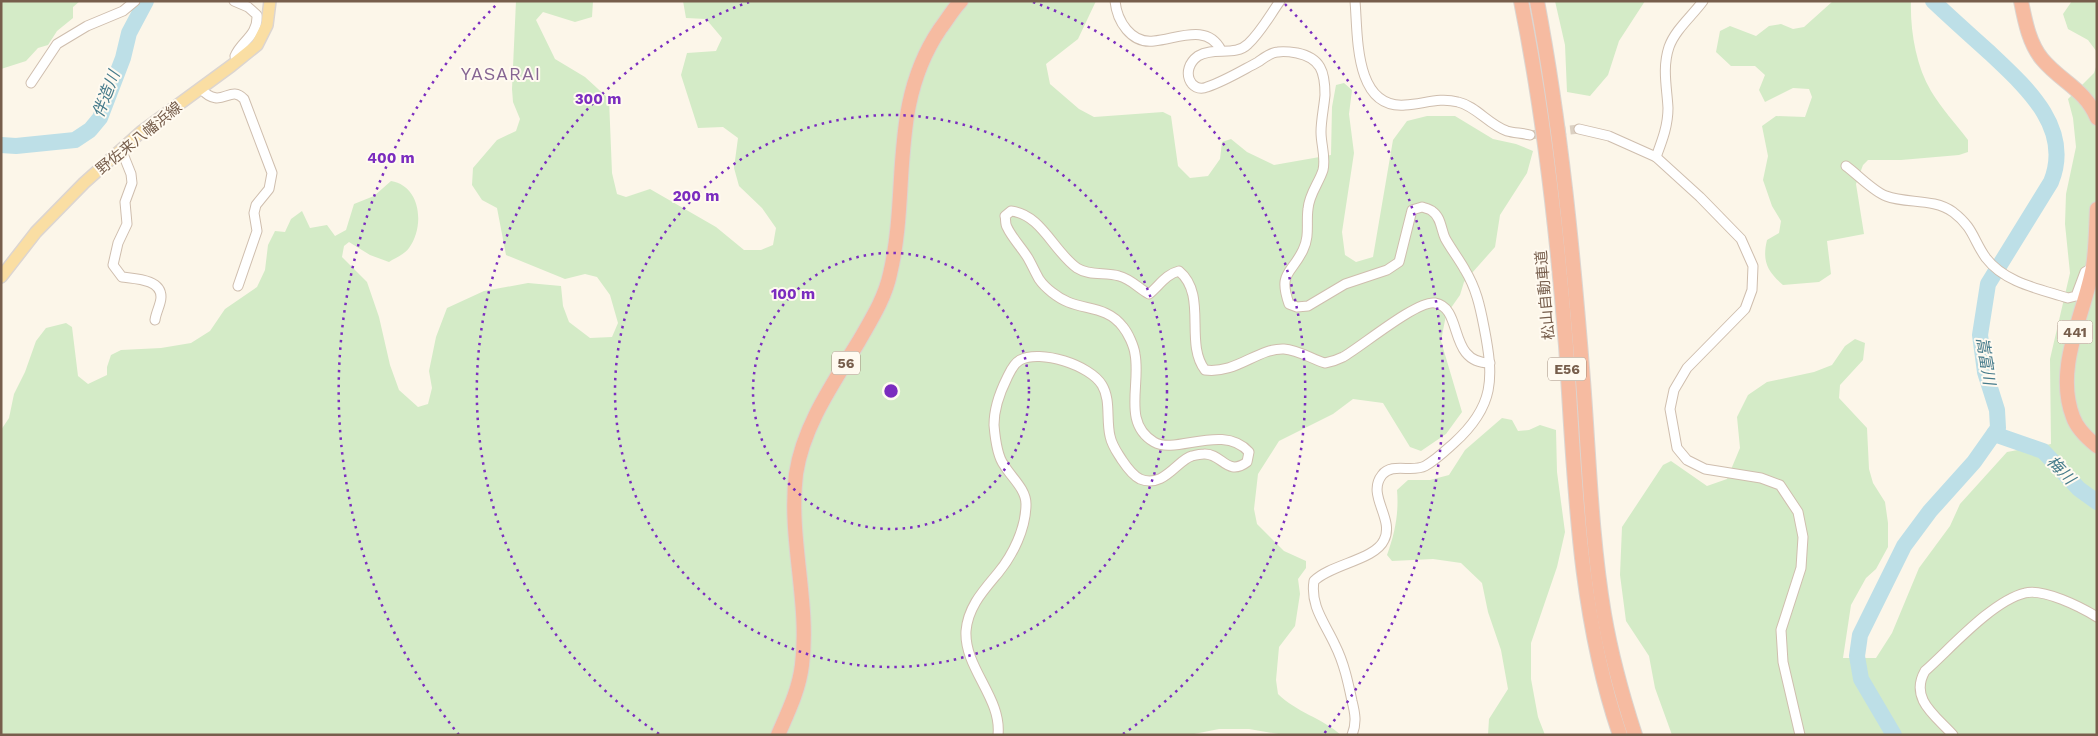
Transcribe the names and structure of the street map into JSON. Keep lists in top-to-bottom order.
{
  "streets": {
    "highway": [
      "松山自動車道",
      "441",
      "56",
      "E56"
    ],
    "main road": ["野佐来八幡浜線"]
  },
  "districts": ["YASARAI"],
  "water": ["伴造川", "嵩富川", "梅川"],
  "rings": [
    "300 m",
    "400 m",
    "200 m",
    "100 m"
  ]
}
